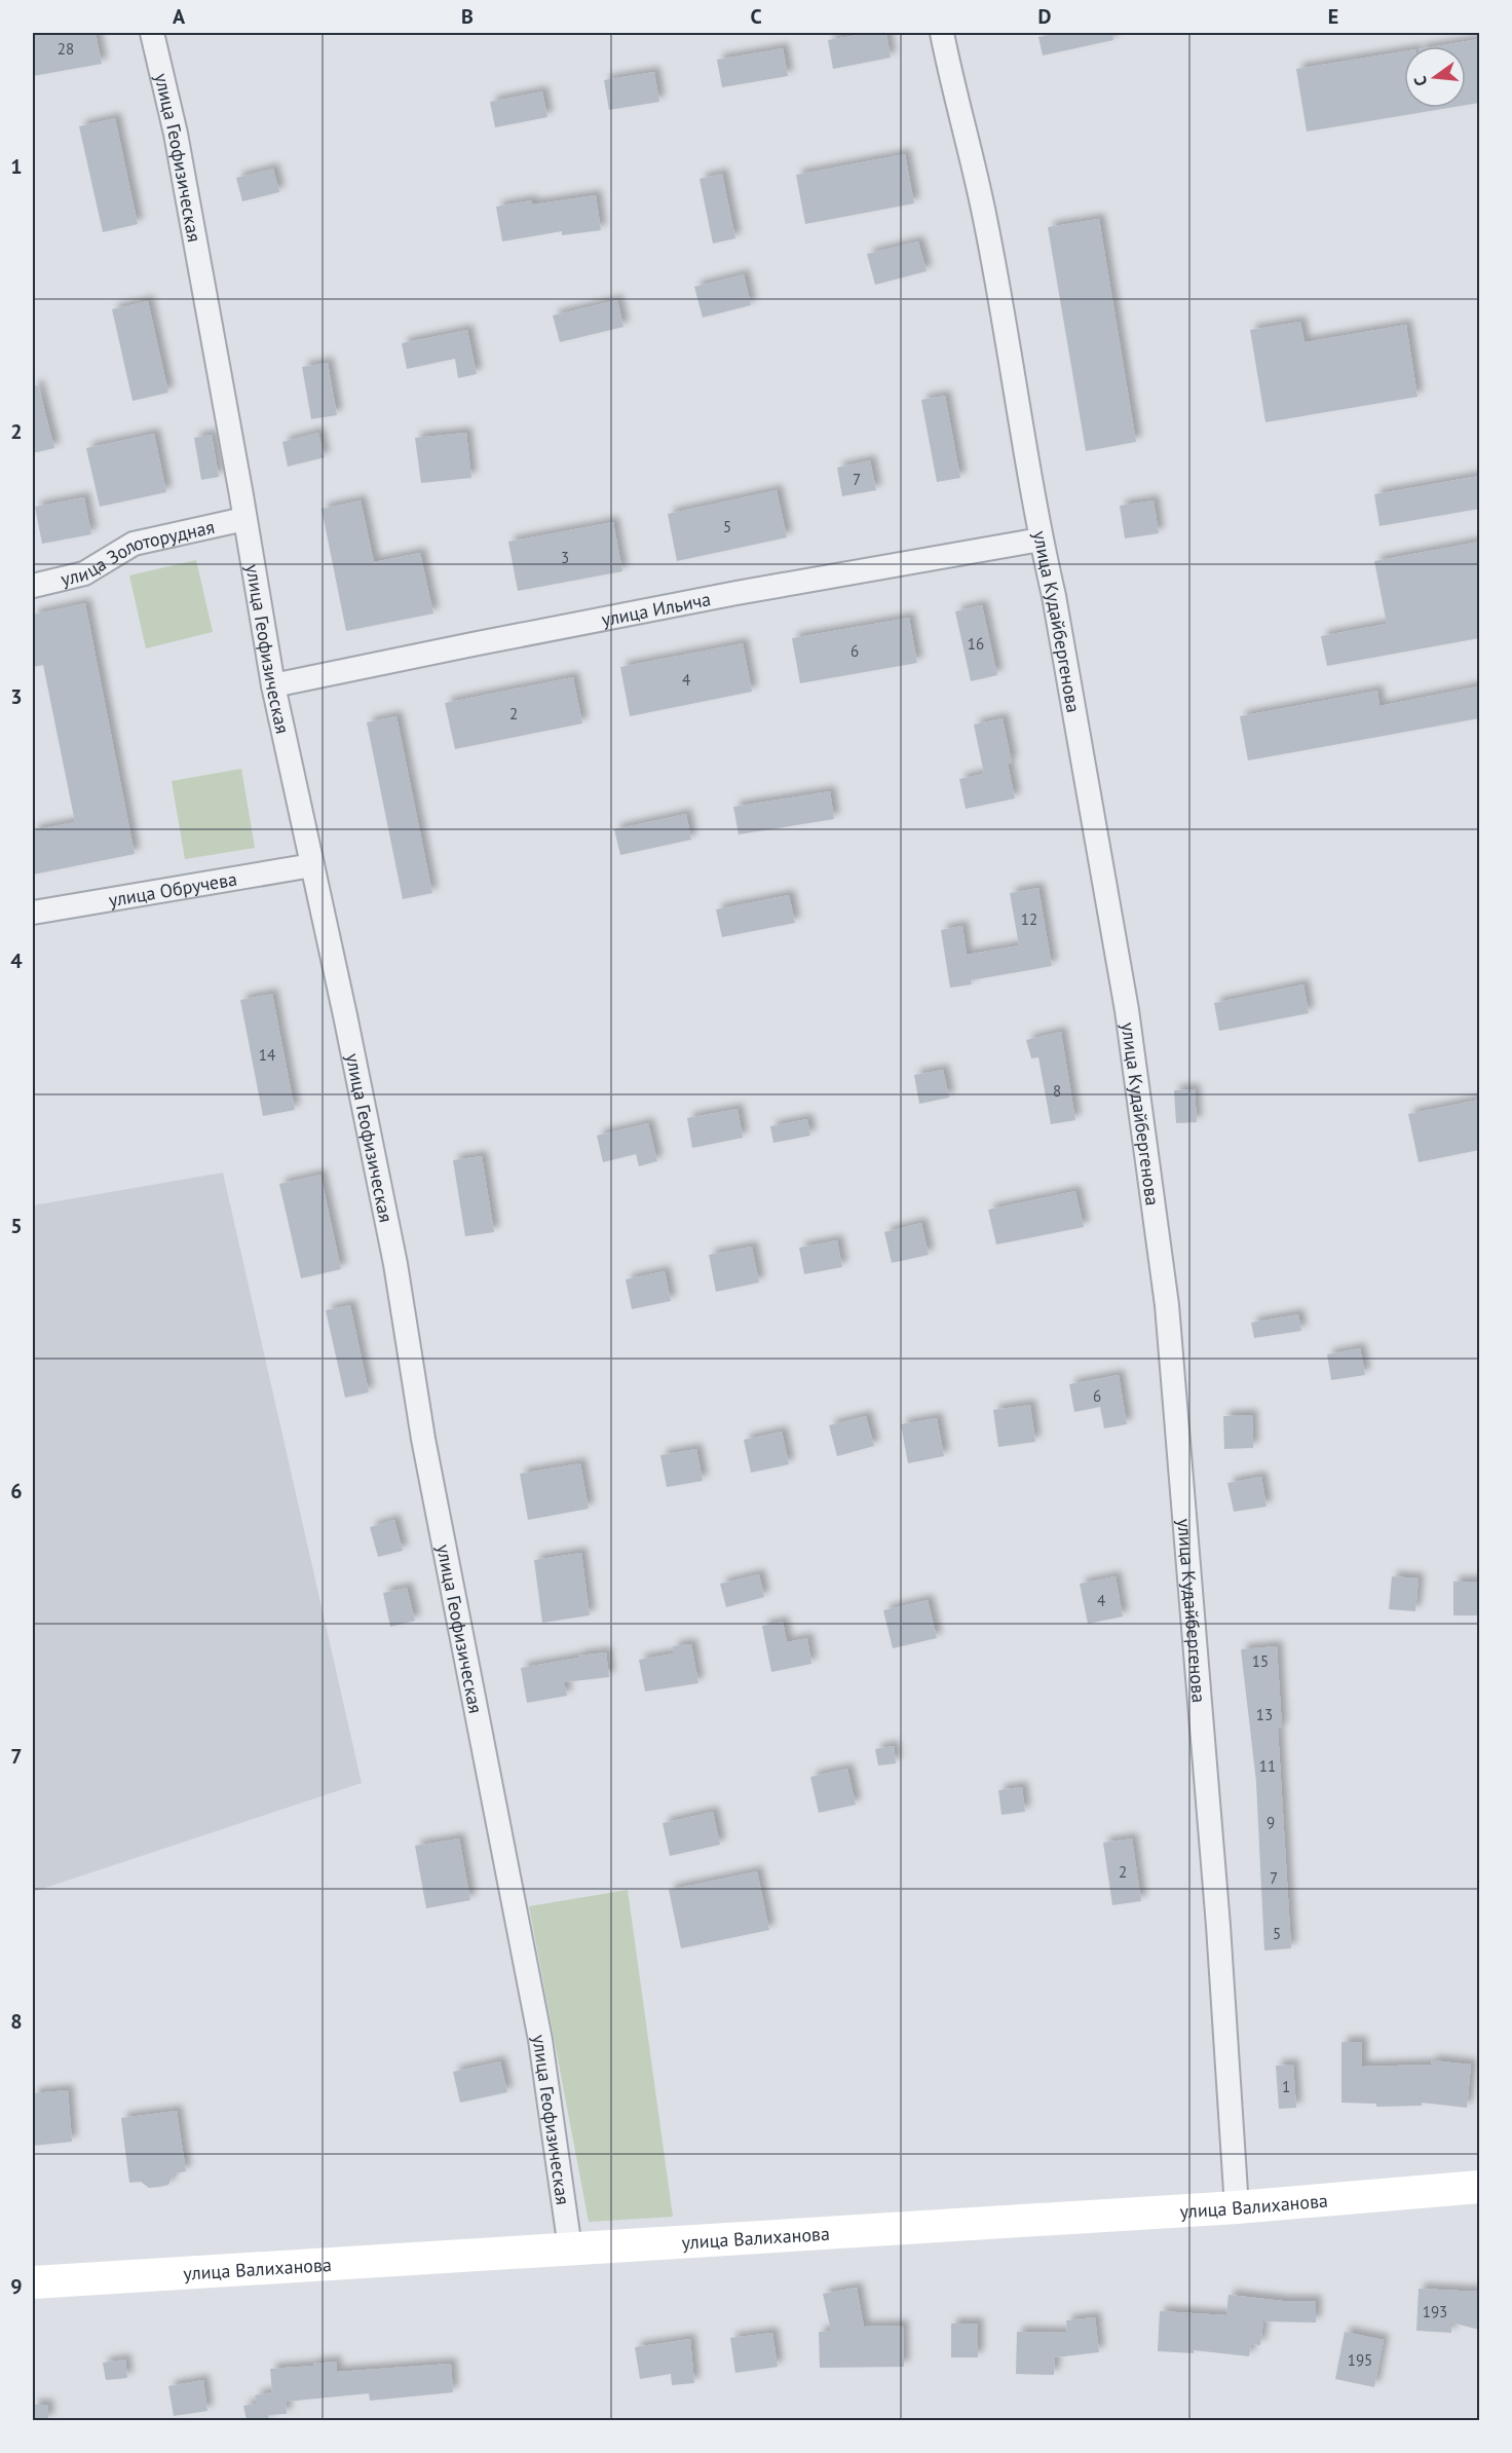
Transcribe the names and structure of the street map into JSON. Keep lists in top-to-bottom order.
{
  "streets": {
    "main road": ["улица Валиханова"],
    "street": [
      "улица Геофизическая",
      "улица Золоторудная",
      "улица Ильича",
      "улица Кудайбергенова",
      "улица Обручева"
    ]
  },
  "crossings": [
    ["улица Геофизическая", "улица Золоторудная"],
    ["улица Геофизическая", "улица Ильича"],
    ["улица Геофизическая", "улица Обручева"],
    ["улица Геофизическая", "улица Валиханова"],
    ["улица Ильича", "улица Кудайбергенова"],
    ["улица Кудайбергенова", "улица Валиханова"]
  ],
  "house_numbers": [
    "28",
    "7",
    "5",
    "3",
    "16",
    "6",
    "4",
    "2",
    "12",
    "14",
    "8",
    "6",
    "4",
    "15",
    "13",
    "11",
    "9",
    "2",
    "7",
    "5",
    "1",
    "193",
    "195"
  ],
  "north": "left",
  "grid": {
    "columns": [
      "A",
      "B",
      "C",
      "D",
      "E"
    ],
    "rows": [
      "1",
      "2",
      "3",
      "4",
      "5",
      "6",
      "7",
      "8",
      "9"
    ]
  }
}
